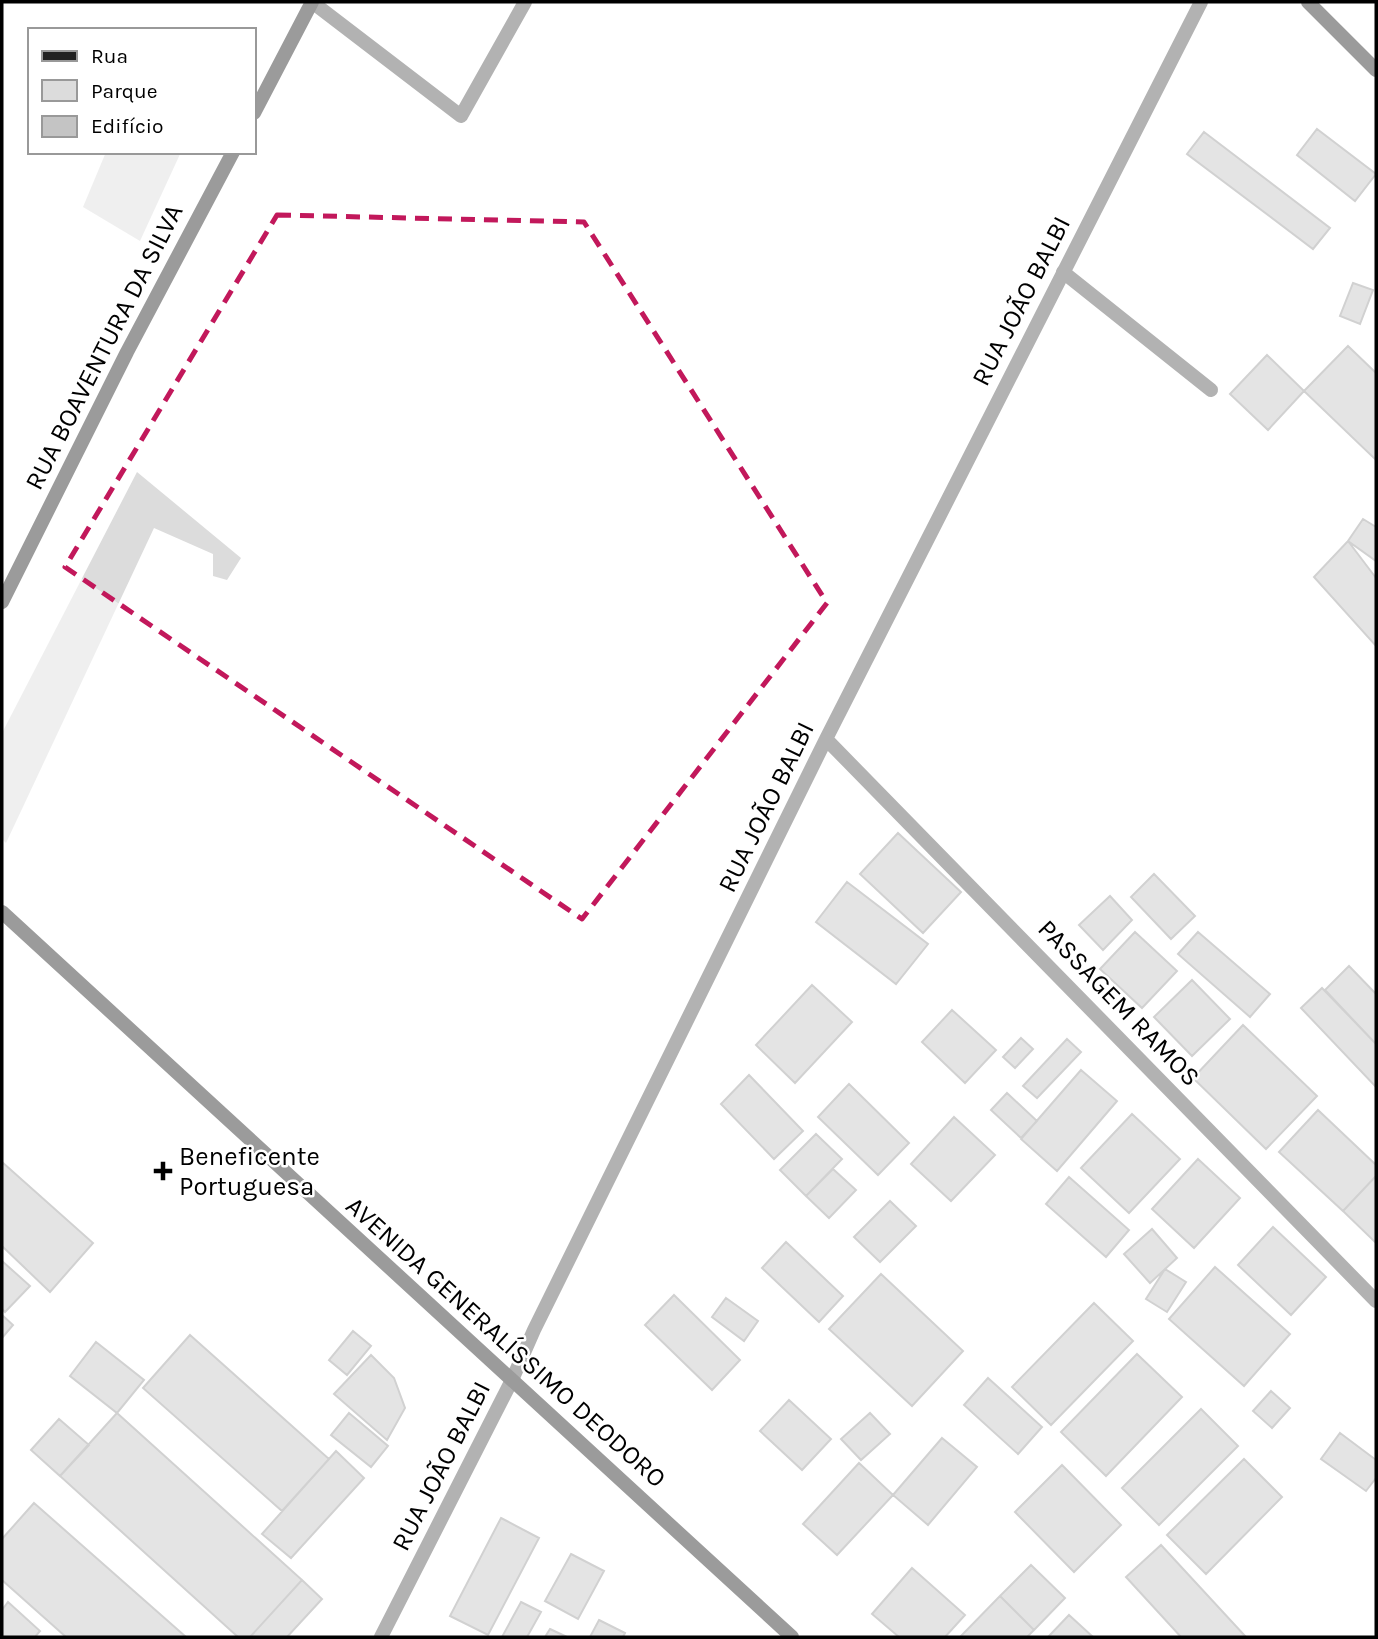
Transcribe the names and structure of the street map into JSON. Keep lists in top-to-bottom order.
{
  "streets": {
    "street": [
      "RUA JOÃO BALBI",
      "RUA BOAVENTURA DA SILVA",
      "PASSAGEM RAMOS",
      "AVENIDA GENERALÍSSIMO DEODORO"
    ]
  },
  "crossings": [
    ["RUA JOÃO BALBI", "PASSAGEM RAMOS"],
    ["RUA JOÃO BALBI", "AVENIDA GENERALÍSSIMO DEODORO"]
  ],
  "places": {
    "health": ["Beneficente Portuguesa"]
  },
  "legend": ["Rua", "Parque", "Edifício"]
}
